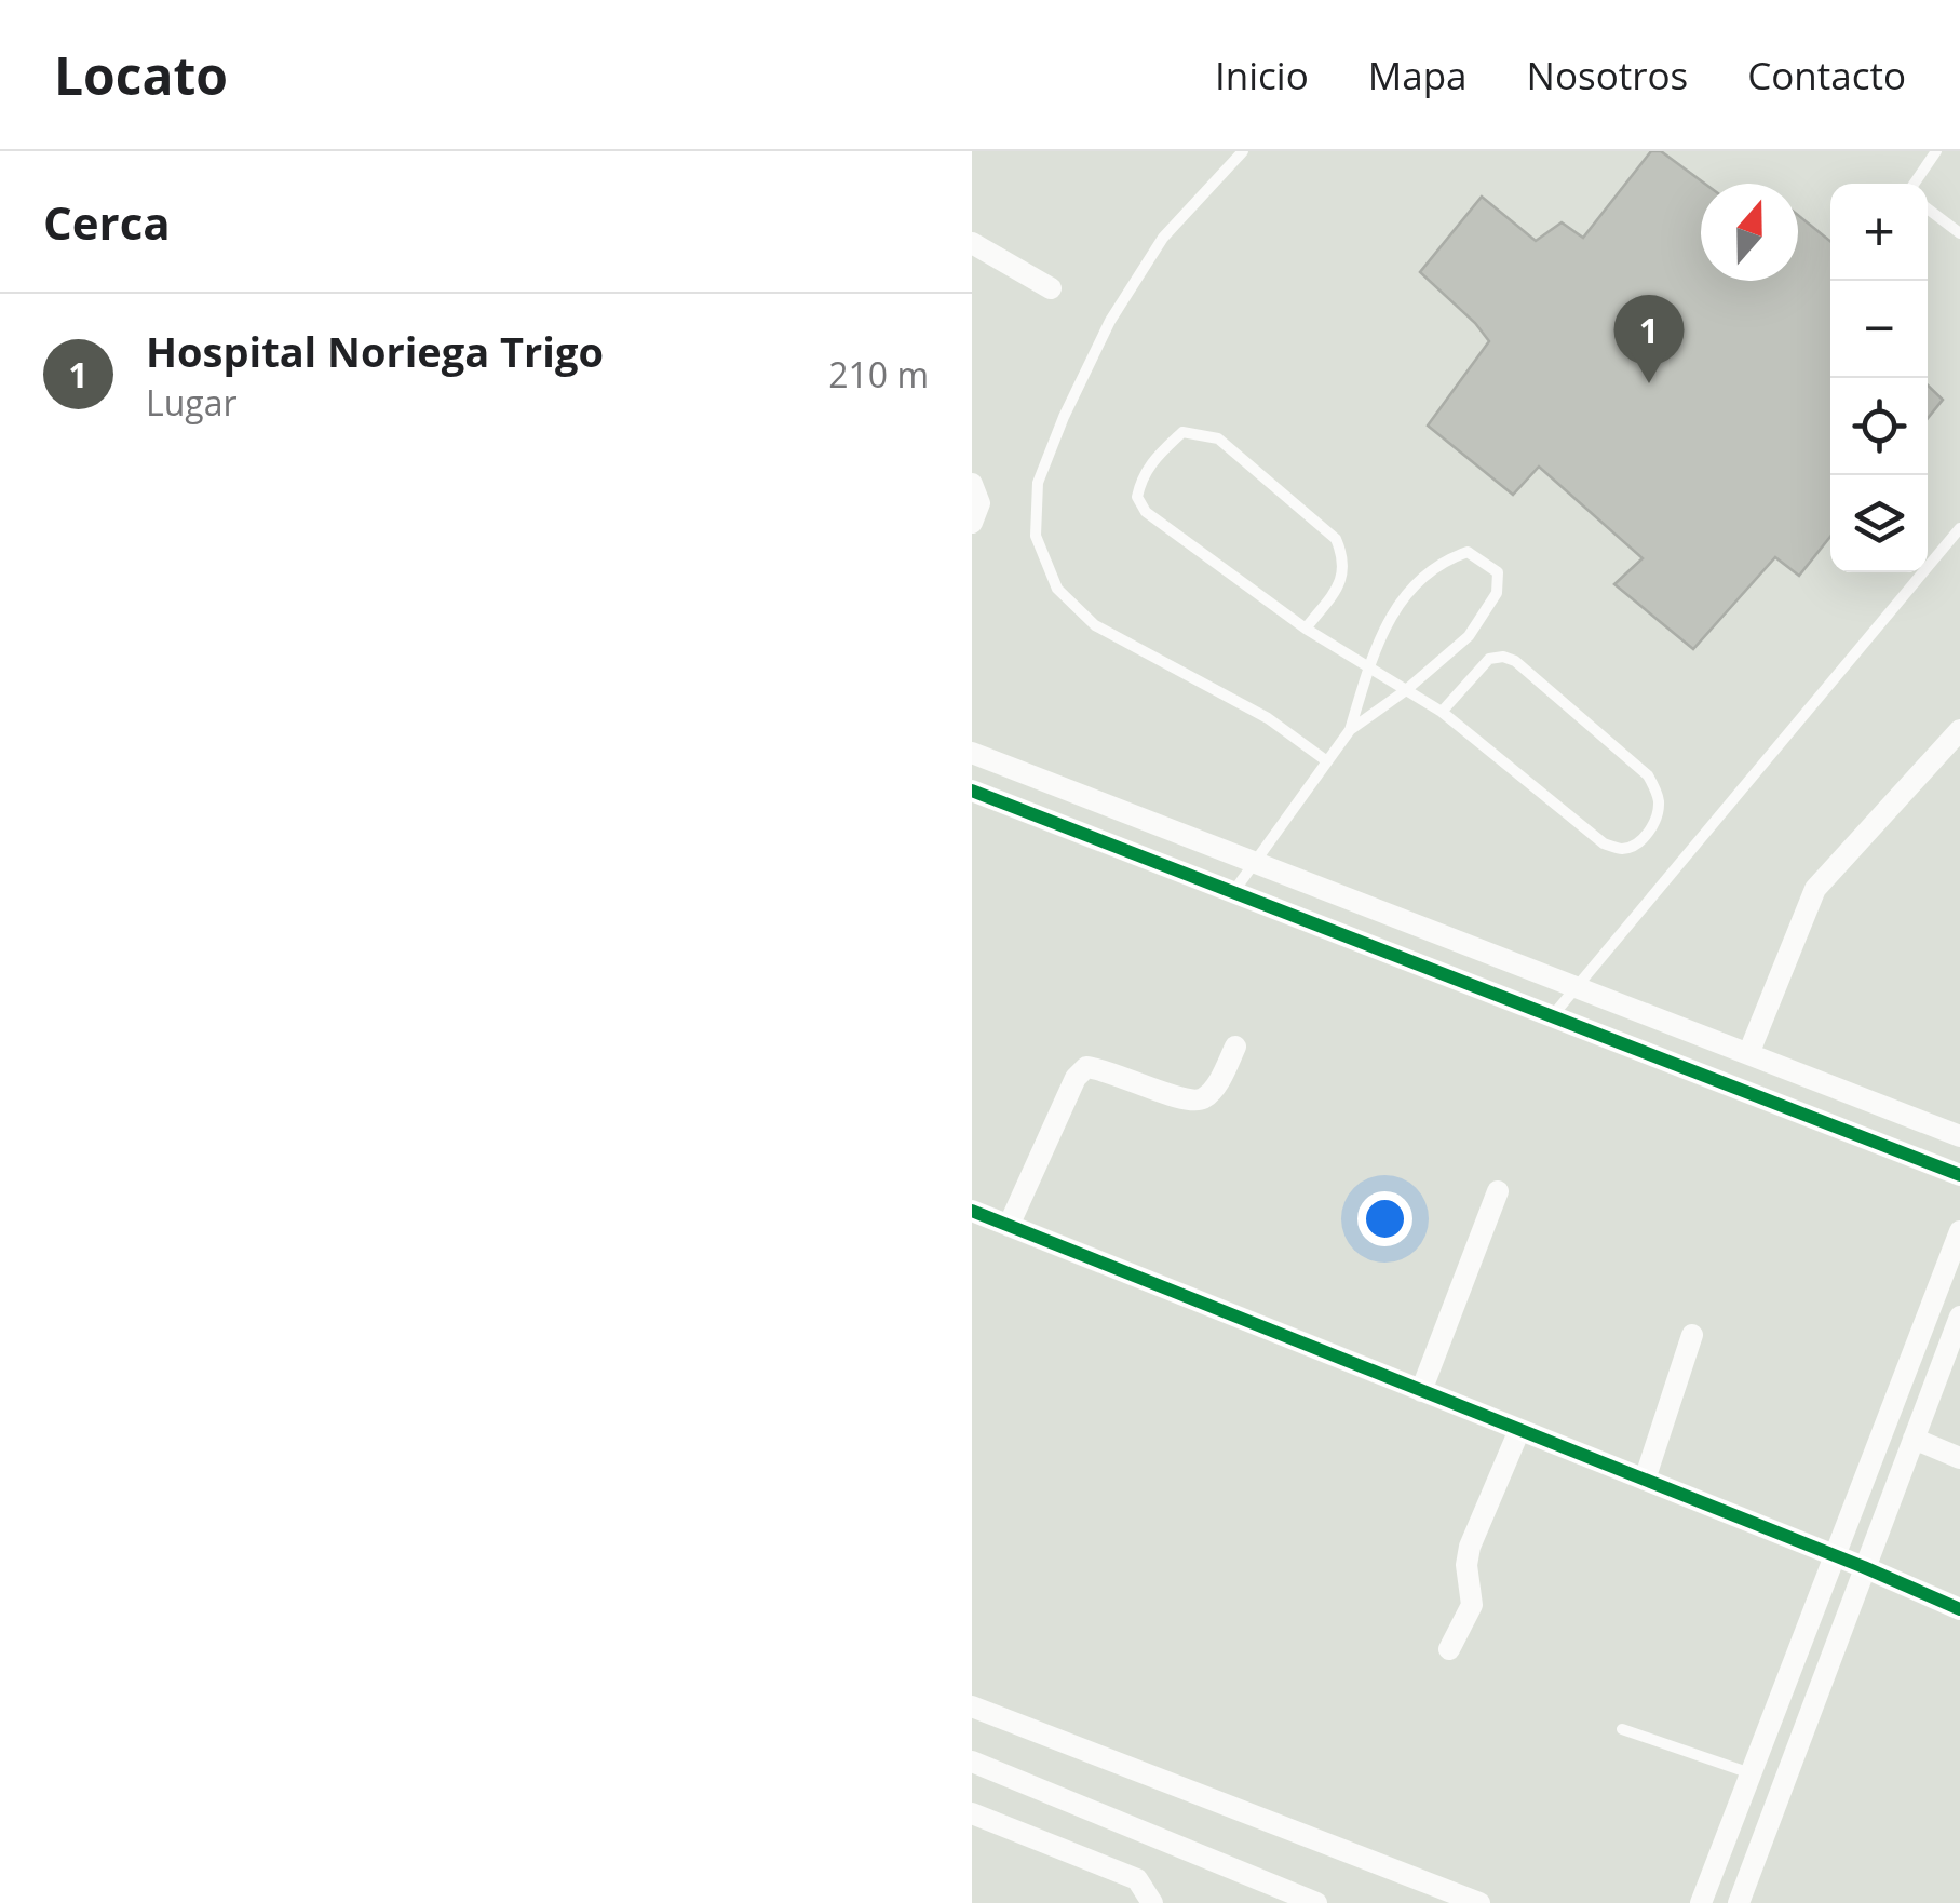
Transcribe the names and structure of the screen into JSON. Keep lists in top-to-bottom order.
{
  "north": "top",
  "page": {
    "header": "Locato",
    "nav": [
      "Inicio",
      "Mapa",
      "Nosotros",
      "Contacto"
    ],
    "heading": "Cerca",
    "map_buttons": ["+", "−"],
    "list": [
      {
        "mark": "1",
        "name": "Hospital Noriega Trigo",
        "note": "Lugar",
        "value": "210 m"
      }
    ],
    "pins": "1"
  }
}
